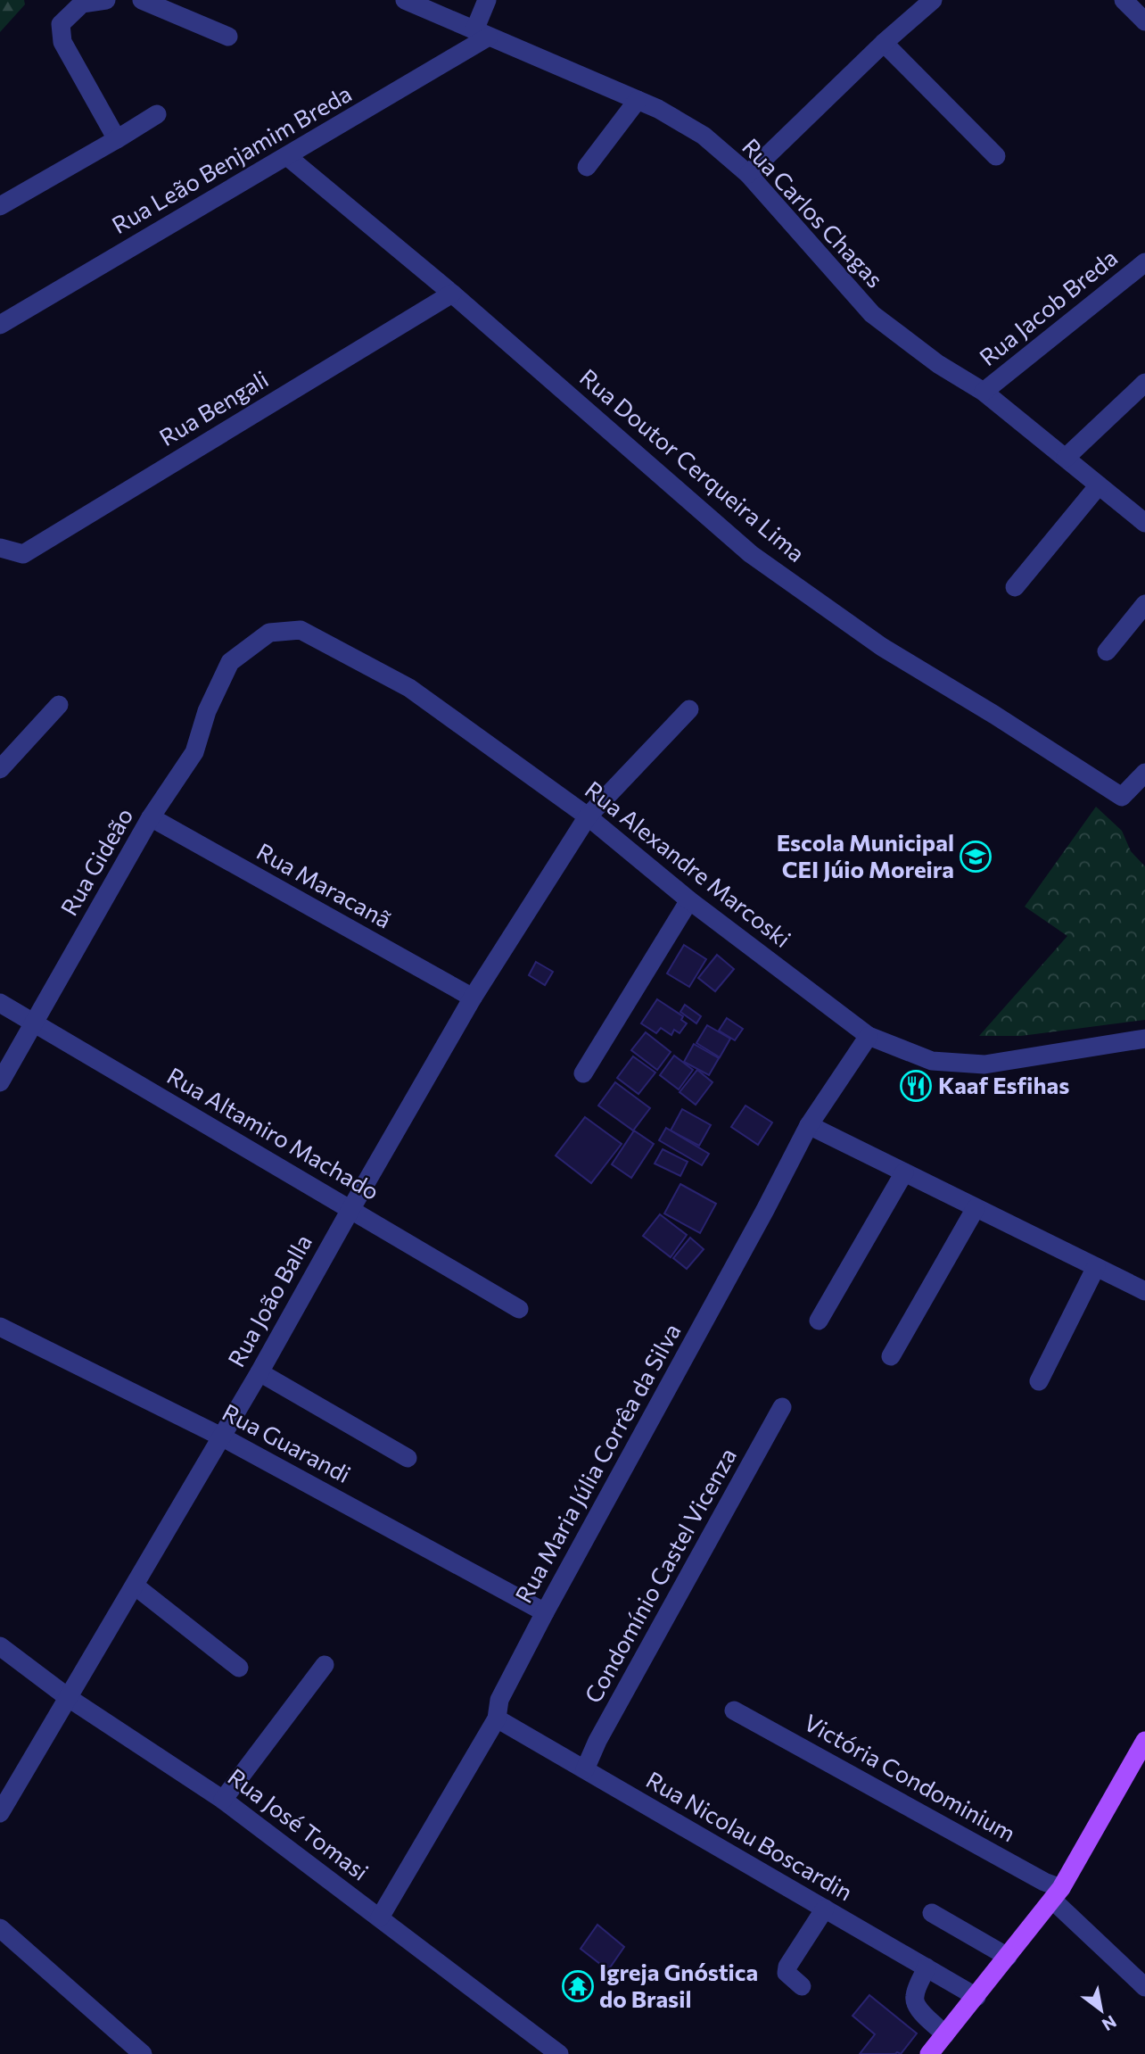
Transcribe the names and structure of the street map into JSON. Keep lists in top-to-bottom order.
{
  "streets": {
    "street": [
      "Rua Leão Benjamim Breda",
      "Rua Carlos Chagas",
      "Rua Jacob Breda",
      "Rua Bengali",
      "Rua Doutor Cerqueira Lima",
      "Rua Gideão",
      "Rua Alexandre Marcoski",
      "Rua Maracanã",
      "Rua Altamiro Machado",
      "Rua João Balla",
      "Rua Guarandi",
      "Rua Maria Júlia Corrêa da Silva",
      "Condomínio Castel Vicenza",
      "Victória Condominium",
      "Rua José Tomasi",
      "Rua Nicolau Boscardin"
    ]
  },
  "crossings": [
    ["Rua Leão Benjamim Breda", "Rua Carlos Chagas"],
    ["Rua Leão Benjamim Breda", "Rua Doutor Cerqueira Lima"],
    ["Rua Carlos Chagas", "Rua Jacob Breda"],
    ["Rua Bengali", "Rua Doutor Cerqueira Lima"],
    ["Rua Gideão", "Rua Alexandre Marcoski"],
    ["Rua Gideão", "Rua Maracanã"],
    ["Rua Gideão", "Rua Altamiro Machado"],
    ["Rua Alexandre Marcoski", "Rua João Balla"],
    ["Rua Alexandre Marcoski", "Rua Maria Júlia Corrêa da Silva"],
    ["Rua Maracanã", "Rua João Balla"],
    ["Rua Altamiro Machado", "Rua João Balla"],
    ["Rua João Balla", "Rua Guarandi"],
    ["Rua João Balla", "Rua José Tomasi"],
    ["Rua Guarandi", "Rua Maria Júlia Corrêa da Silva"],
    ["Rua Maria Júlia Corrêa da Silva", "Rua José Tomasi"],
    ["Rua Maria Júlia Corrêa da Silva", "Rua Nicolau Boscardin"],
    ["Condomínio Castel Vicenza", "Rua Nicolau Boscardin"]
  ],
  "places": {
    "school or university": ["Escola Municipal CEI Júio Moreira"],
    "restaurant": ["Kaaf Esfihas"],
    "temple": ["Igreja Gnóstica do Brasil"]
  },
  "north": "bottom right"
}
